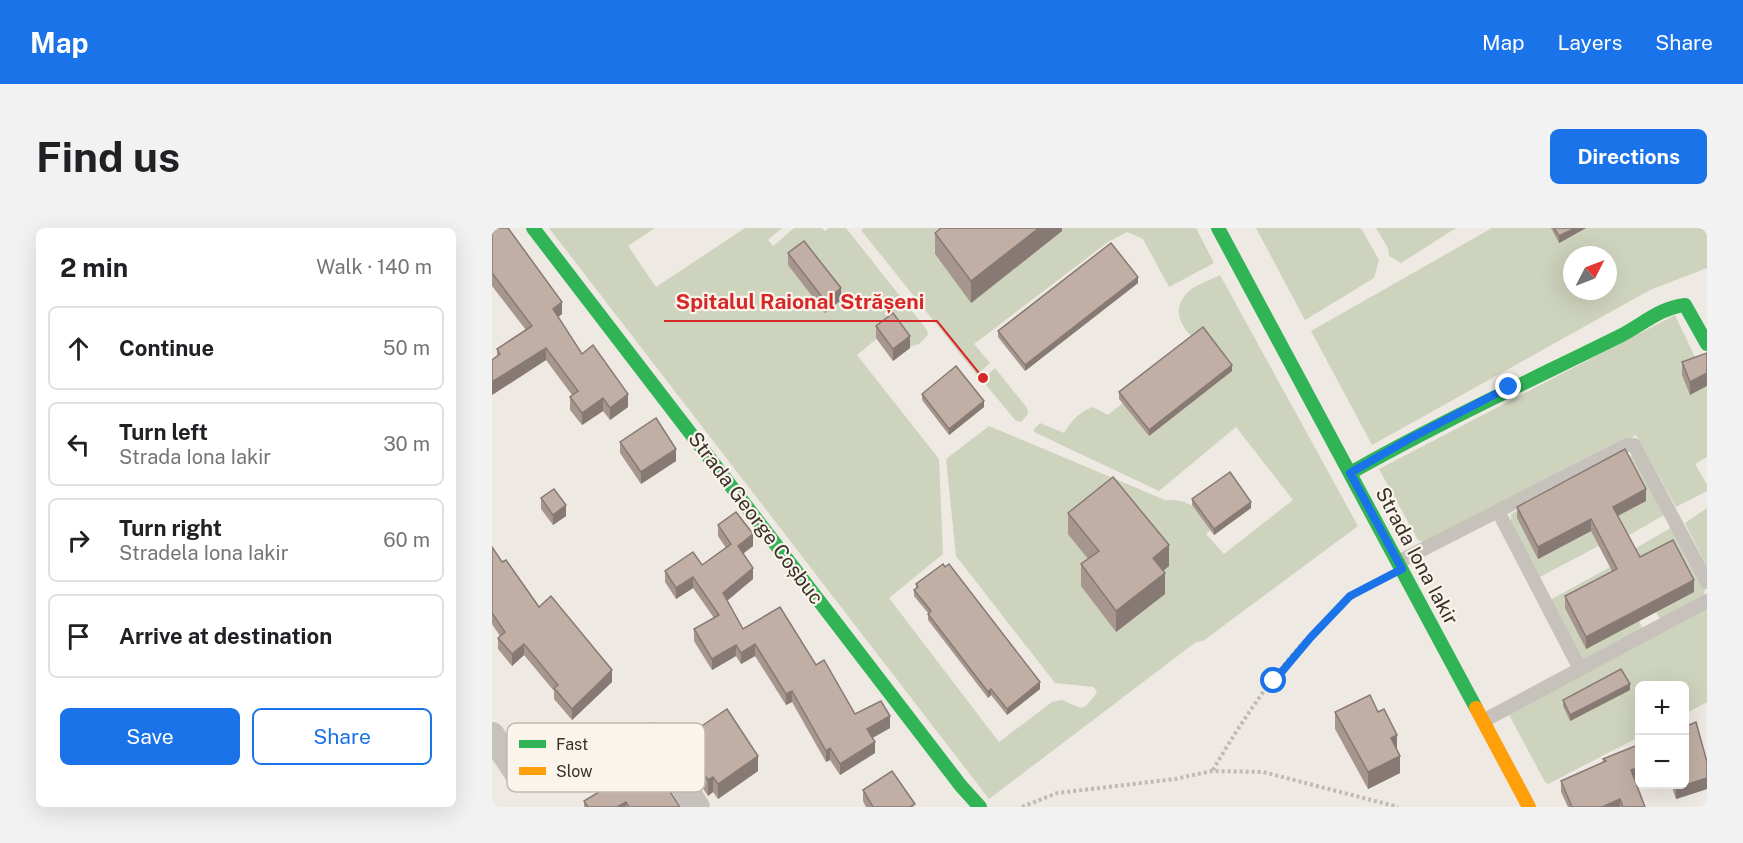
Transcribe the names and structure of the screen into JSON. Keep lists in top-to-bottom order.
{
  "streets": {
    "street": ["Strada George Coșbuc", "Strada Iona Iakir"]
  },
  "places": ["Spitalul Raional Strășeni"],
  "legend": ["Fast", "Slow"],
  "north": "top right",
  "page": {
    "header": "Map",
    "nav": ["Map", "Layers", "Share"],
    "buttons": [
      "Directions",
      ["Save", "Share"]
    ],
    "title": "Find us",
    "heading": ["2 min", "Walk · 140 m"],
    "list": [
      ["Continue", "50 m"],
      ["Turn left", "Strada Iona Iakir", "30 m"],
      ["Turn right", "Stradela Iona Iakir", "60 m"],
      "Arrive at destination"
    ],
    "map_buttons": ["+", "−"]
  }
}
